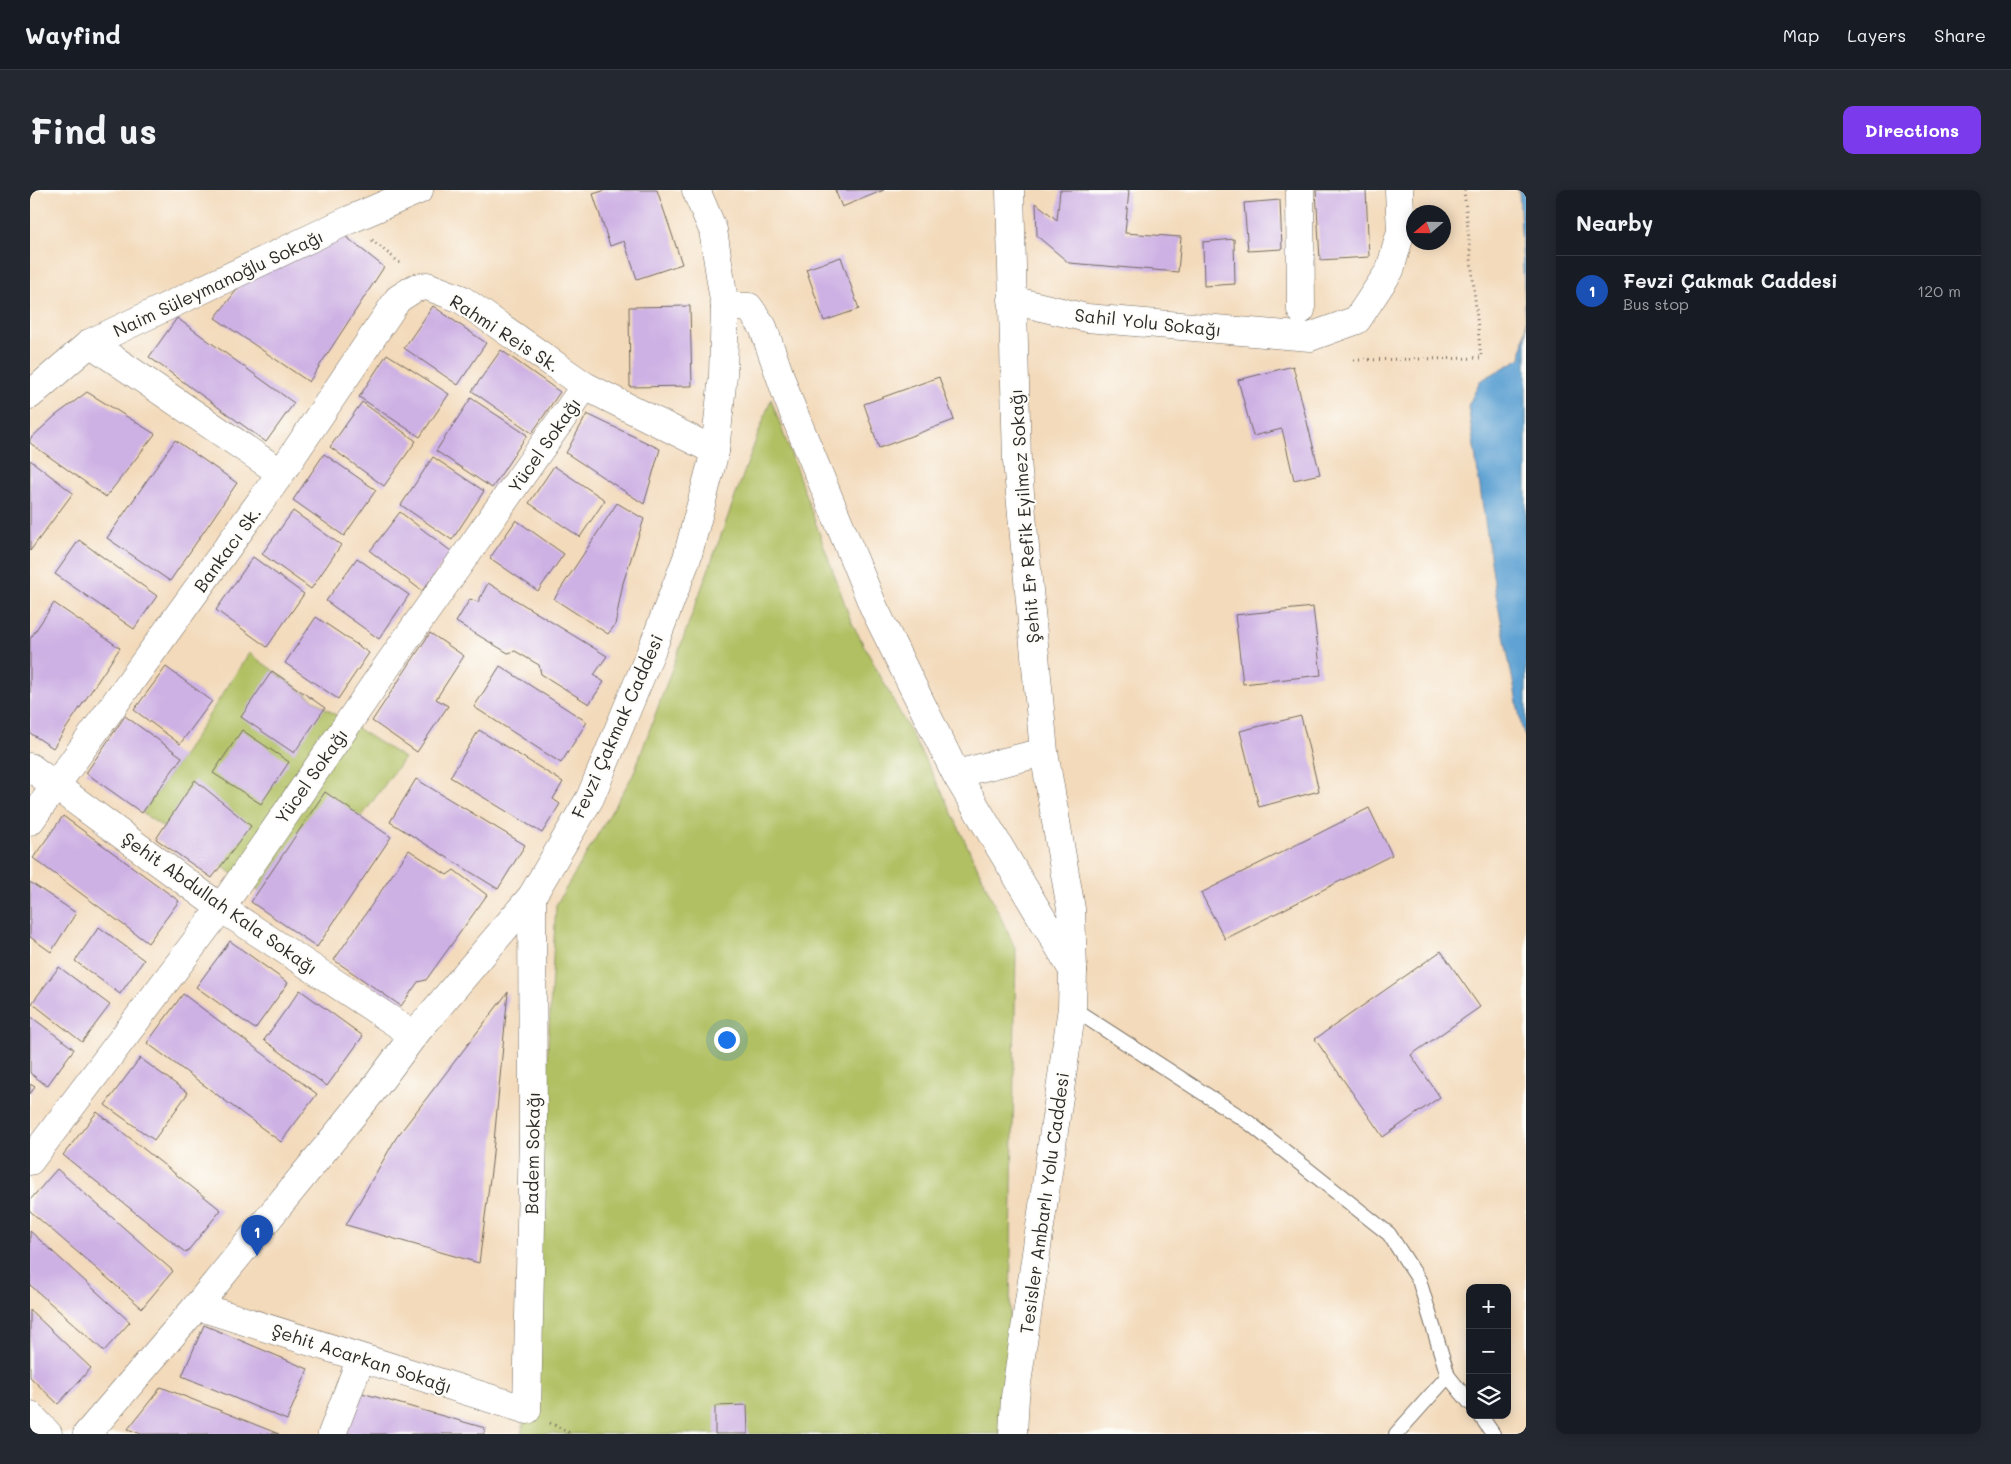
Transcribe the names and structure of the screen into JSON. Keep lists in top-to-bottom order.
{
  "streets": {
    "street": [
      "Naim Süleymanoğlu Sokağı",
      "Sahil Yolu Sokağı",
      "Rahmi Reis Sk.",
      "Yücel Sokağı",
      "Şehit Er Refik Eyilmez Sokağı",
      "Bankacı Sk.",
      "Fevzi Çakmak Caddesi",
      "Şehit Abdullah Kala Sokağı",
      "Badem Sokağı",
      "Tesisler Ambarlı Yolu Caddesi",
      "Şehit Acarkan Sokağı"
    ]
  },
  "crossings": [
    ["Sahil Yolu Sokağı", "Şehit Er Refik Eyilmez Sokağı"],
    ["Rahmi Reis Sk.", "Yücel Sokağı"],
    ["Rahmi Reis Sk.", "Bankacı Sk."],
    ["Rahmi Reis Sk.", "Fevzi Çakmak Caddesi"],
    ["Yücel Sokağı", "Şehit Abdullah Kala Sokağı"],
    ["Şehit Er Refik Eyilmez Sokağı", "Tesisler Ambarlı Yolu Caddesi"],
    ["Bankacı Sk.", "Şehit Abdullah Kala Sokağı"],
    ["Fevzi Çakmak Caddesi", "Şehit Abdullah Kala Sokağı"],
    ["Fevzi Çakmak Caddesi", "Badem Sokağı"],
    ["Fevzi Çakmak Caddesi", "Şehit Acarkan Sokağı"],
    ["Badem Sokağı", "Şehit Acarkan Sokağı"]
  ],
  "north": "left",
  "page": {
    "header": "Wayfind",
    "nav": ["Map", "Layers", "Share"],
    "buttons": "Directions",
    "title": "Find us",
    "heading": "Nearby",
    "list": [
      {
        "mark": "1",
        "name": "Fevzi Çakmak Caddesi",
        "note": "Bus stop",
        "value": "120 m"
      }
    ],
    "pins": "1",
    "map_buttons": ["+", "−"]
  }
}
